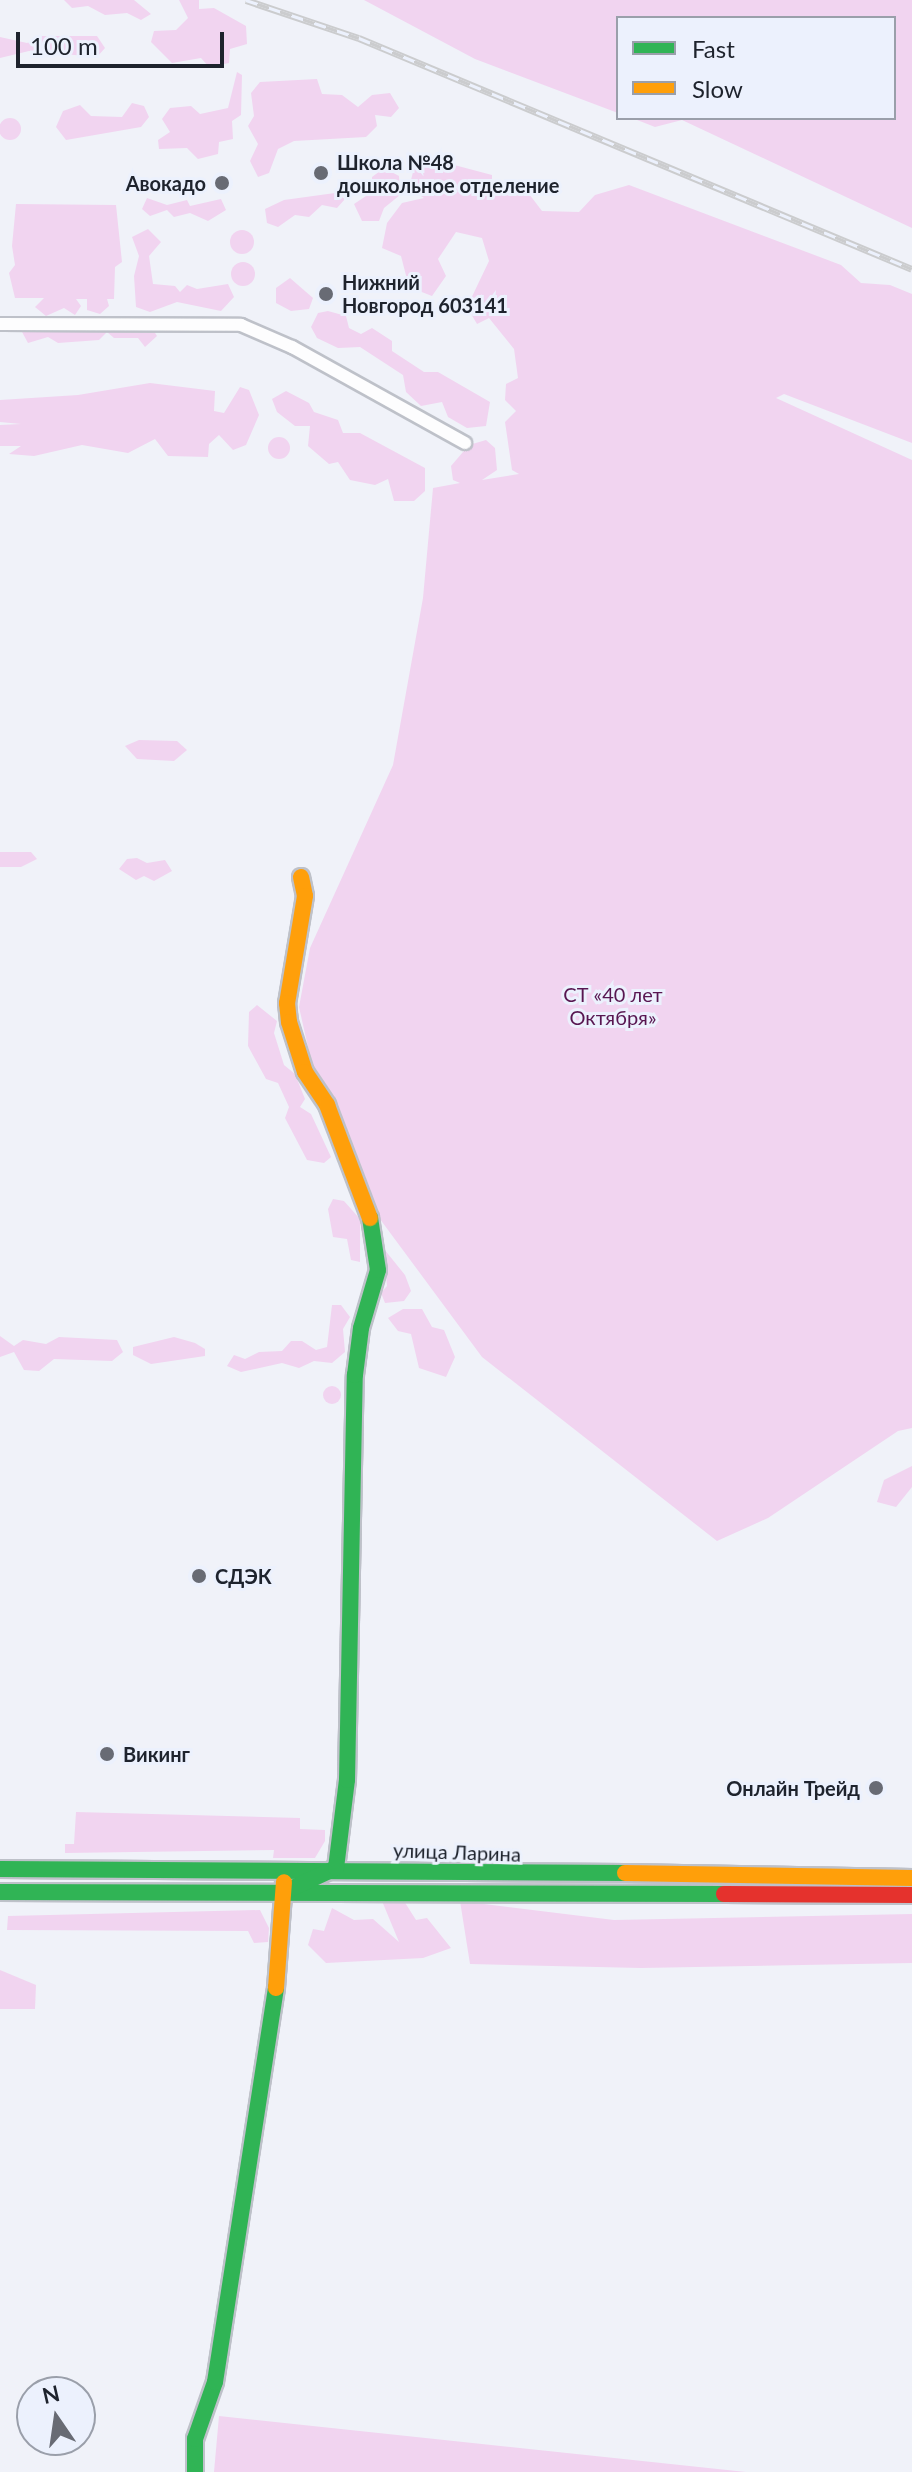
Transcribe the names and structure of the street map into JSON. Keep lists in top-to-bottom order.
{
  "streets": {
    "main road": ["улица Ларина"]
  },
  "parks": ["СТ «40 лет Октября»"],
  "places": [
    "Школа №48 дошкольное отделение",
    "Авокадо",
    "Нижний Новгород 603141",
    "СДЭК",
    "Викинг",
    "Онлайн Трейд"
  ],
  "legend": ["Fast", "Slow"],
  "scale_bar": "100 m",
  "north": "top"
}
